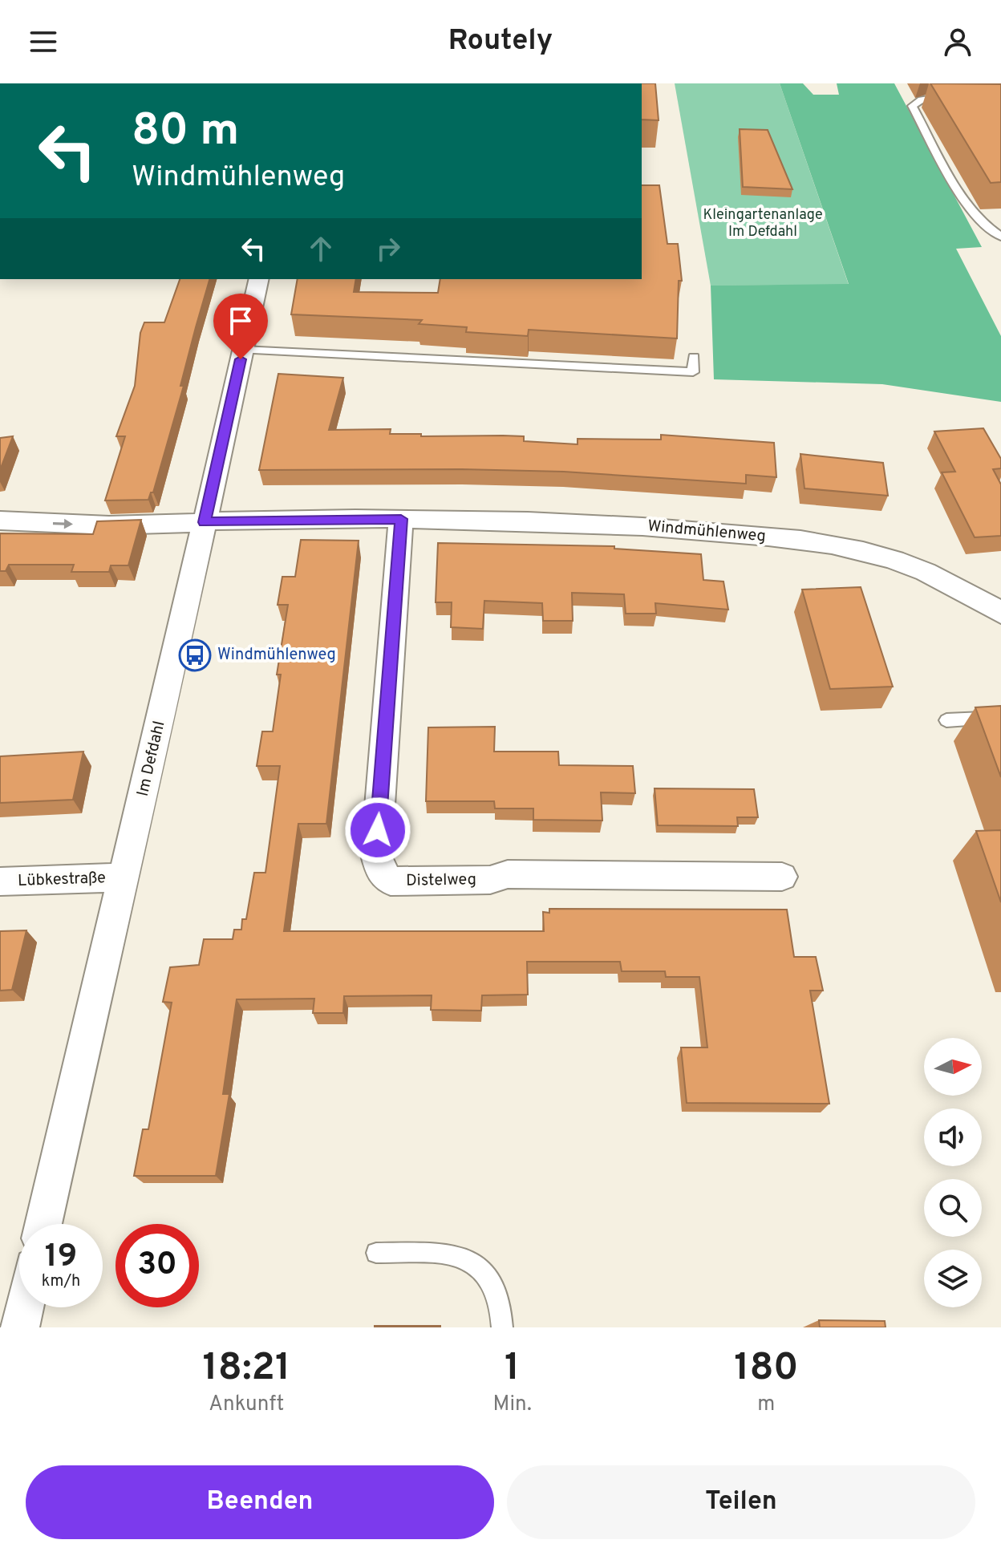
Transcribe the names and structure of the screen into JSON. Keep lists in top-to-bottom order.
{
  "streets": {
    "street": [
      "Windmühlenweg",
      "Im Defdahl",
      "Lübkestraße",
      "Distelweg"
    ]
  },
  "crossings": [
    ["Windmühlenweg", "Im Defdahl"],
    ["Windmühlenweg", "Distelweg"],
    ["Im Defdahl", "Lübkestraße"]
  ],
  "parks": ["Kleingartenanlage Im Defdahl"],
  "places": {
    "bus stop": ["Windmühlenweg"]
  },
  "north": "right",
  "page": {
    "header": "Routely",
    "turn": ["80 m", "Windmühlenweg"],
    "speed": "19 km/h",
    "limit": "30",
    "eta": [
      "18:21",
      "Ankunft",
      "1",
      "Min.",
      "180",
      "m"
    ],
    "buttons": ["Beenden", "Teilen"]
  }
}
